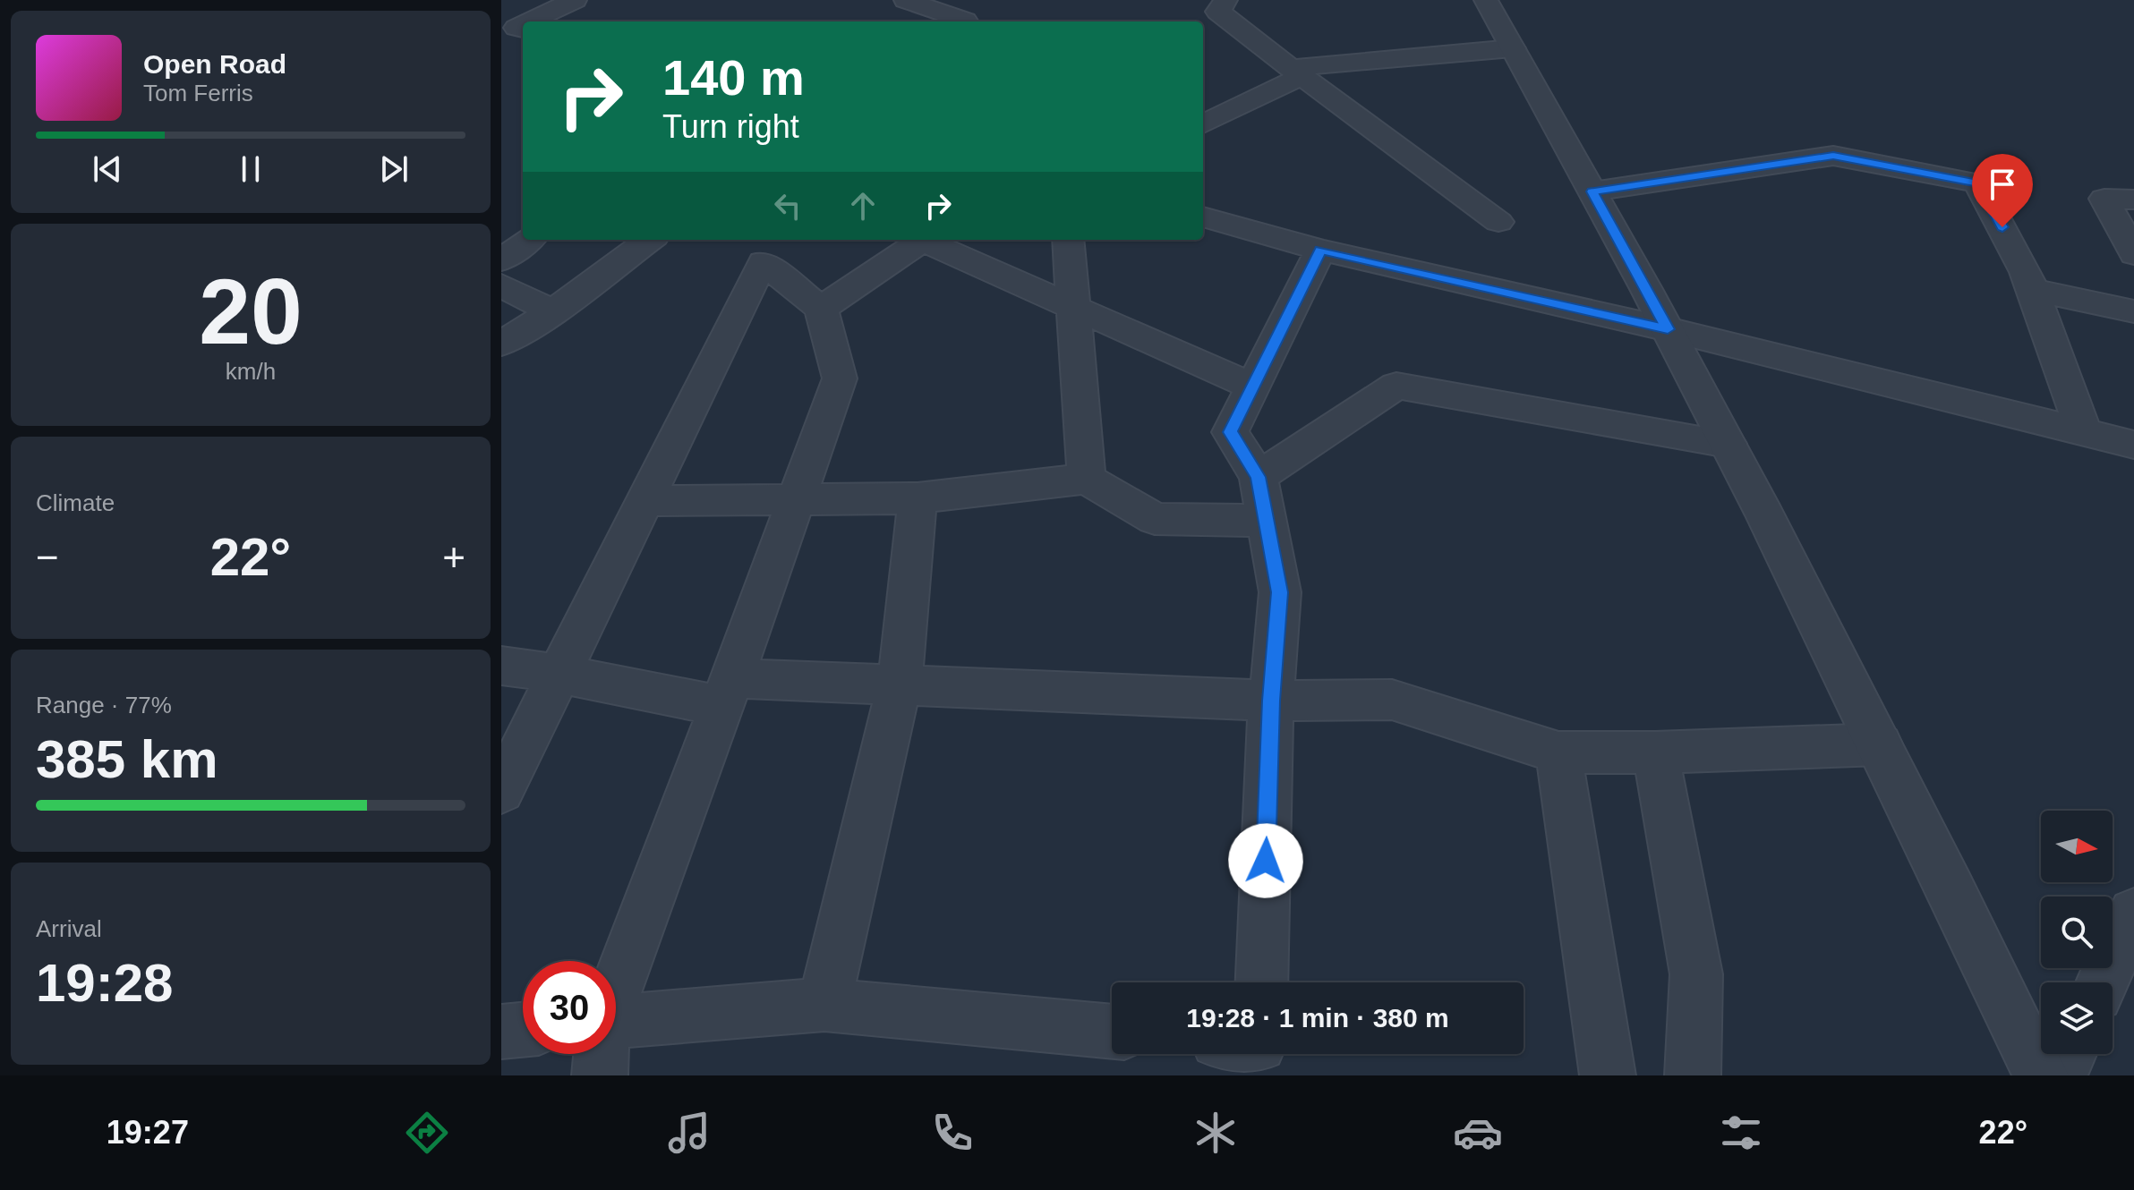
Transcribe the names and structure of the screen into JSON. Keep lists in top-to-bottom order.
{
  "north": "right",
  "page": {
    "turn": ["140 m", "Turn right"],
    "song": ["Open Road", "Tom Ferris"],
    "tile": [
      ["20", "km/h"],
      "Climate",
      ["Range · 77%", "385 km"],
      ["Arrival", "19:28"]
    ],
    "heat": ["−", "22°", "+"],
    "limit": "30",
    "trip": "19:28 · 1 min · 380 m",
    "tabs": ["19:27", "22°"]
  }
}
